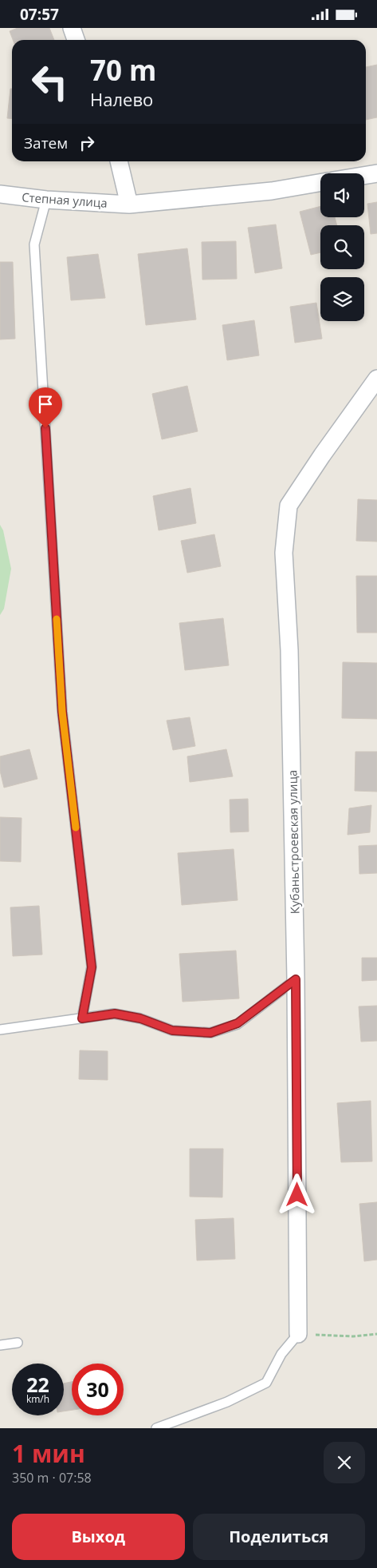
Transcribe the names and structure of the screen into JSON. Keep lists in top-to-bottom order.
{
  "streets": {
    "street": ["Степная улица", "Кубаньстроевская улица"]
  },
  "page": {
    "status": "07:57",
    "turn": ["70 m", "Налево"],
    "then": "Затем",
    "speed": "22 km/h",
    "limit": "30",
    "heading": ["1 мин", "350 m · 07:58"],
    "buttons": ["Выход", "Поделиться"]
  }
}
